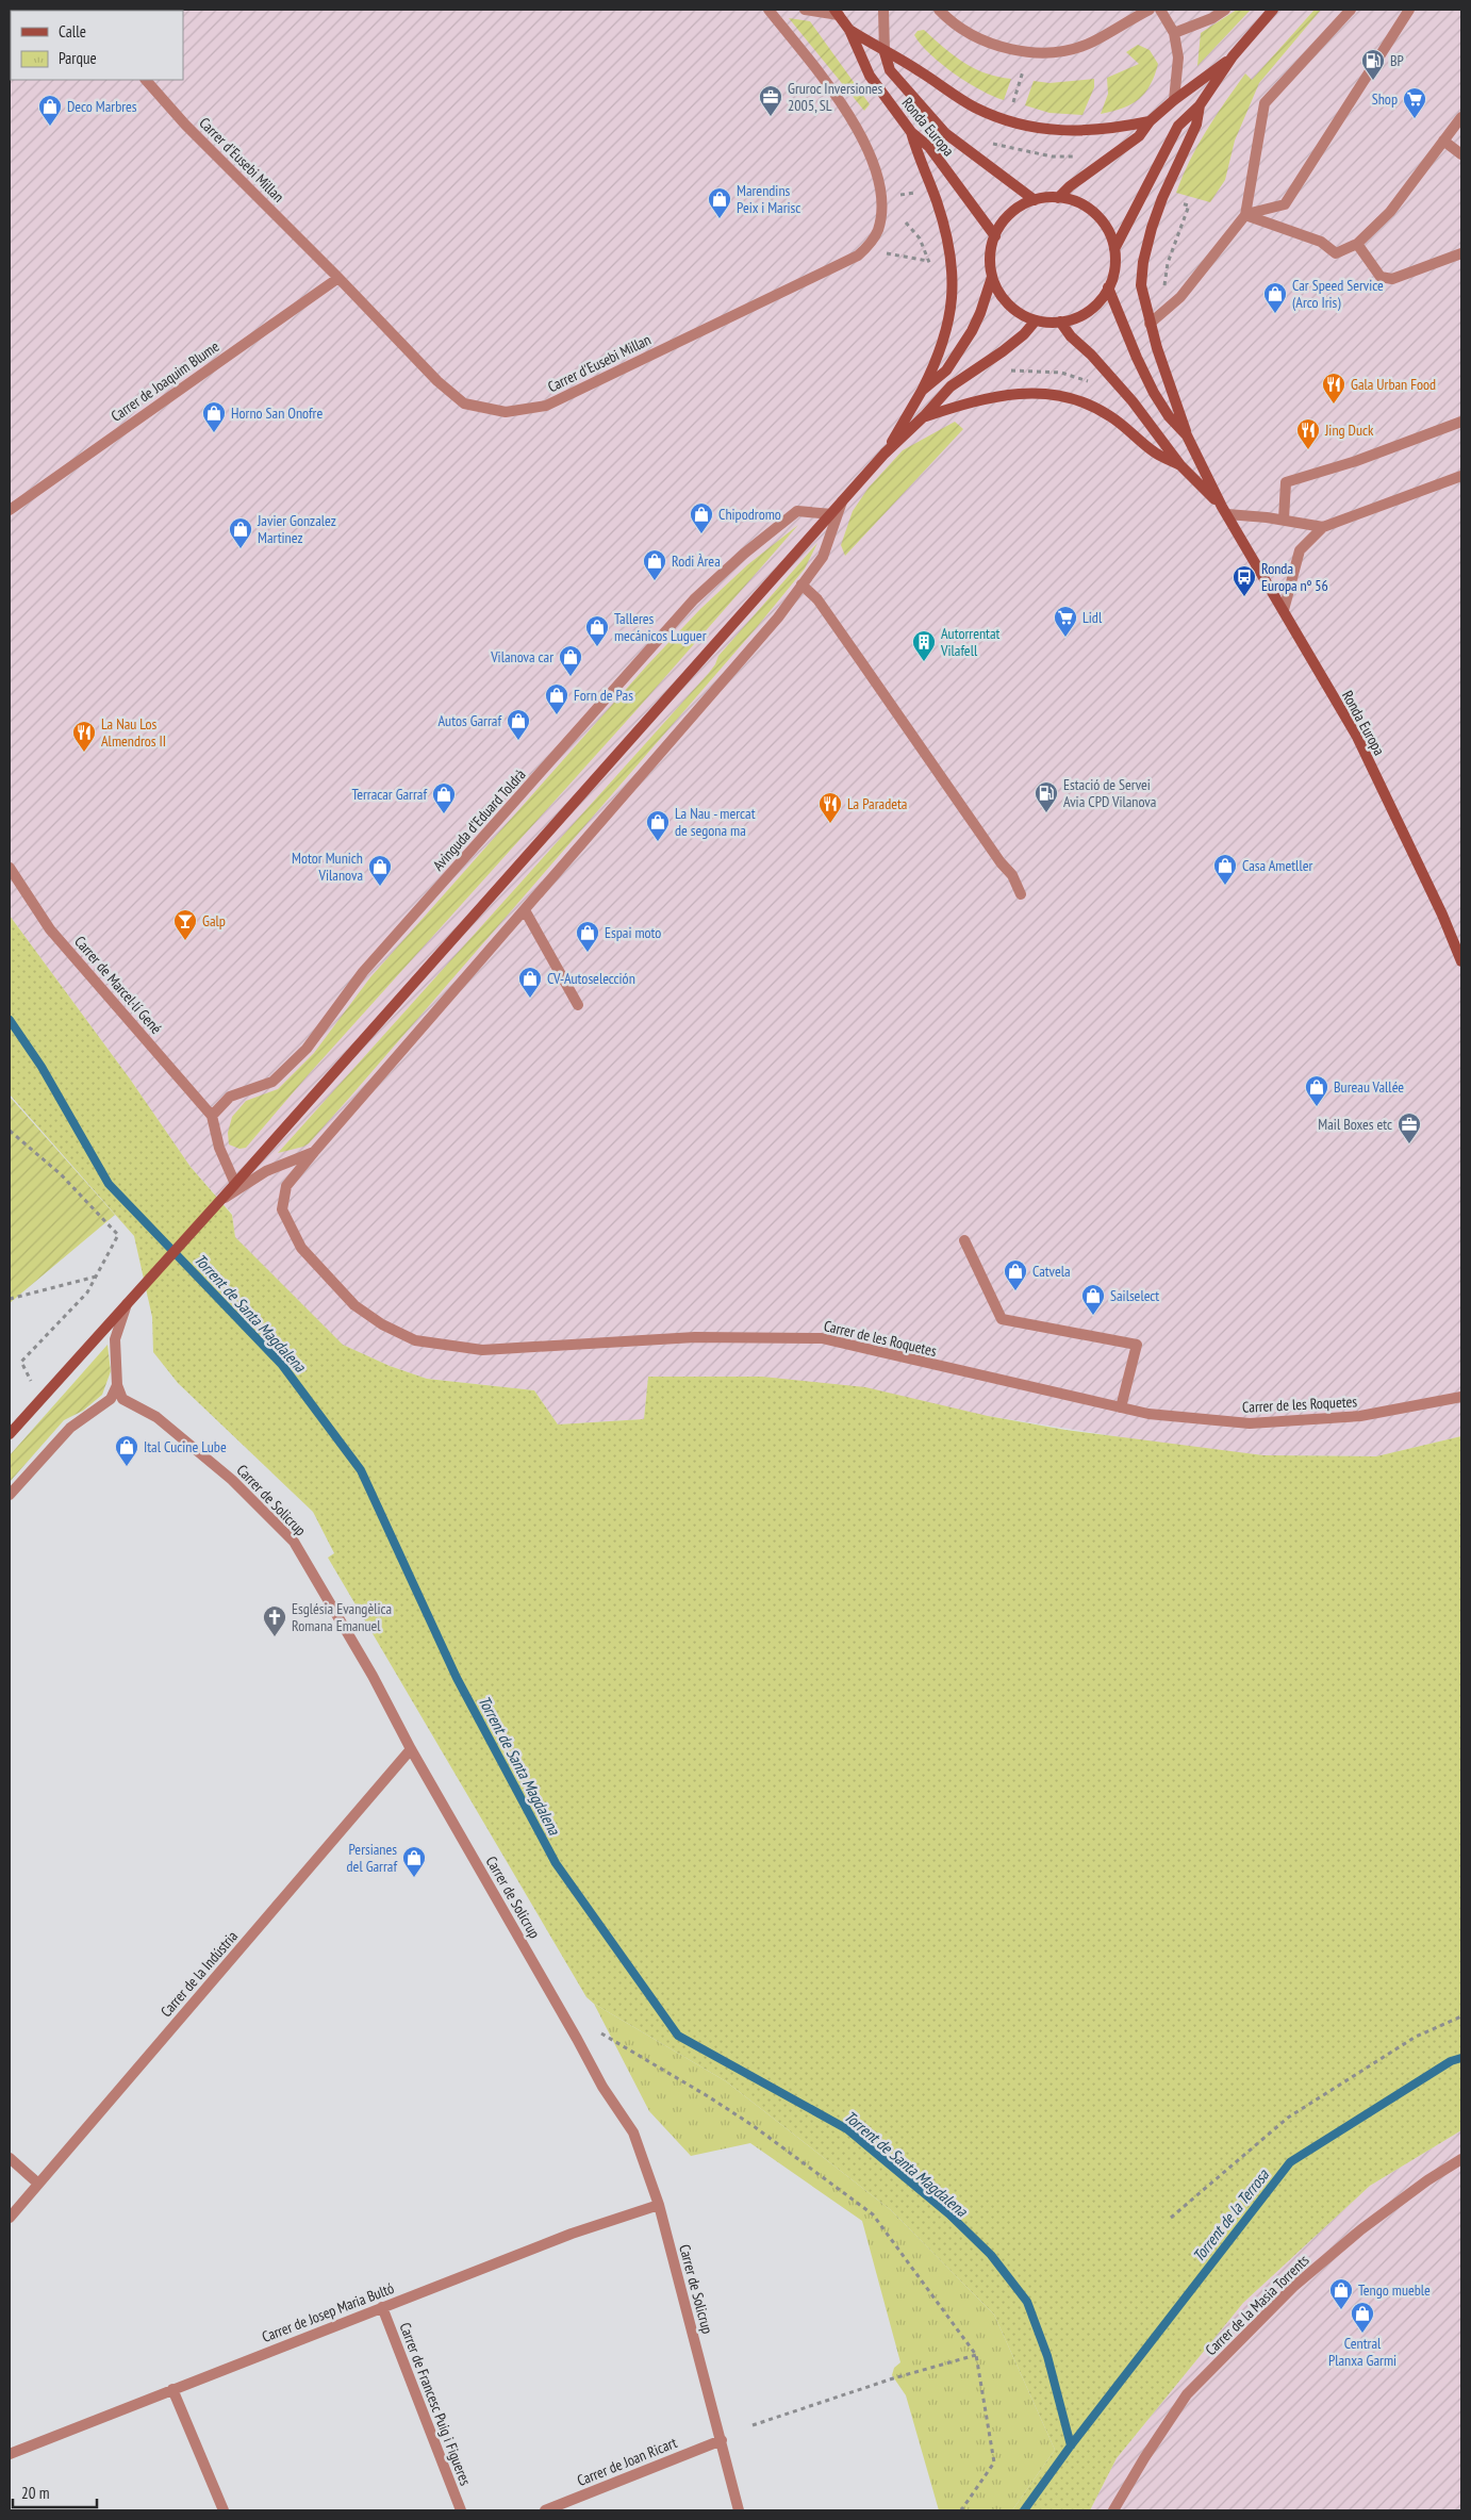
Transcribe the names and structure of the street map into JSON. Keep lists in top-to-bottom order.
{
  "streets": {
    "street": [
      "Ronda Europa",
      "Carrer d'Eusebi Millan",
      "Carrer de Joaquim Blume",
      "Avinguda d'Eduard Toldrà",
      "Carrer de Marcel·lí Gené",
      "Carrer de les Roquetes",
      "Carrer de Solicrup",
      "Carrer de la Indústria",
      "Carrer de la Masia Torrents",
      "Carrer de Josep Maria Bultó",
      "Carrer de Francesc Puig i Figueres",
      "Carrer de Joan Ricart"
    ]
  },
  "crossings": [
    ["Carrer d'Eusebi Millan", "Carrer de Joaquim Blume"],
    ["Avinguda d'Eduard Toldrà", "Carrer de Marcel·lí Gené"],
    ["Carrer de Solicrup", "Carrer de la Indústria"],
    ["Carrer de Solicrup", "Carrer de Josep Maria Bultó"],
    ["Carrer de Solicrup", "Carrer de Joan Ricart"],
    ["Carrer de Josep Maria Bultó", "Carrer de Francesc Puig i Figueres"]
  ],
  "water": ["Torrent de Santa Magdalena", "Torrent de la Terrosa"],
  "places": {
    "fuel station": ["BP", "Estació de Servei Avia CPD Vilanova"],
    "office": ["Gruroc Inversiones 2005, SL", "Mail Boxes etc"],
    "supermarket": ["Shop", "Lidl"],
    "shop": [
      "Deco Marbres",
      "Marendins Peix i Marisc",
      "Car Speed Service (Arco Iris)",
      "Horno San Onofre",
      "Chipodromo",
      "Javier Gonzalez Martinez",
      "Rodi Àrea",
      "Talleres mecánicos Luguer",
      "Vilanova car",
      "Forn de Pas",
      "Autos Garraf",
      "Terracar Garraf",
      "La Nau - mercat de segona ma",
      "Casa Ametller",
      "Motor Munich Vilanova",
      "Espai moto",
      "CV-Autoselección",
      "Bureau Vallée",
      "Catvela",
      "Sailselect",
      "Ital Cucine Lube",
      "Persianes del Garraf",
      "Tengo mueble",
      "Central Planxa Garmi"
    ],
    "restaurant": [
      "Gala Urban Food",
      "Jing Duck",
      "La Nau Los Almendros II",
      "La Paradeta"
    ],
    "bus stop": ["Ronda Europa nº 56"],
    "building": ["Autorrentat Vilafell"],
    "bar": ["Galp"],
    "church": ["Església Evangèlica Romana Emanuel"]
  },
  "legend": ["Calle", "Parque"],
  "scale_bar": "20 m"
}
